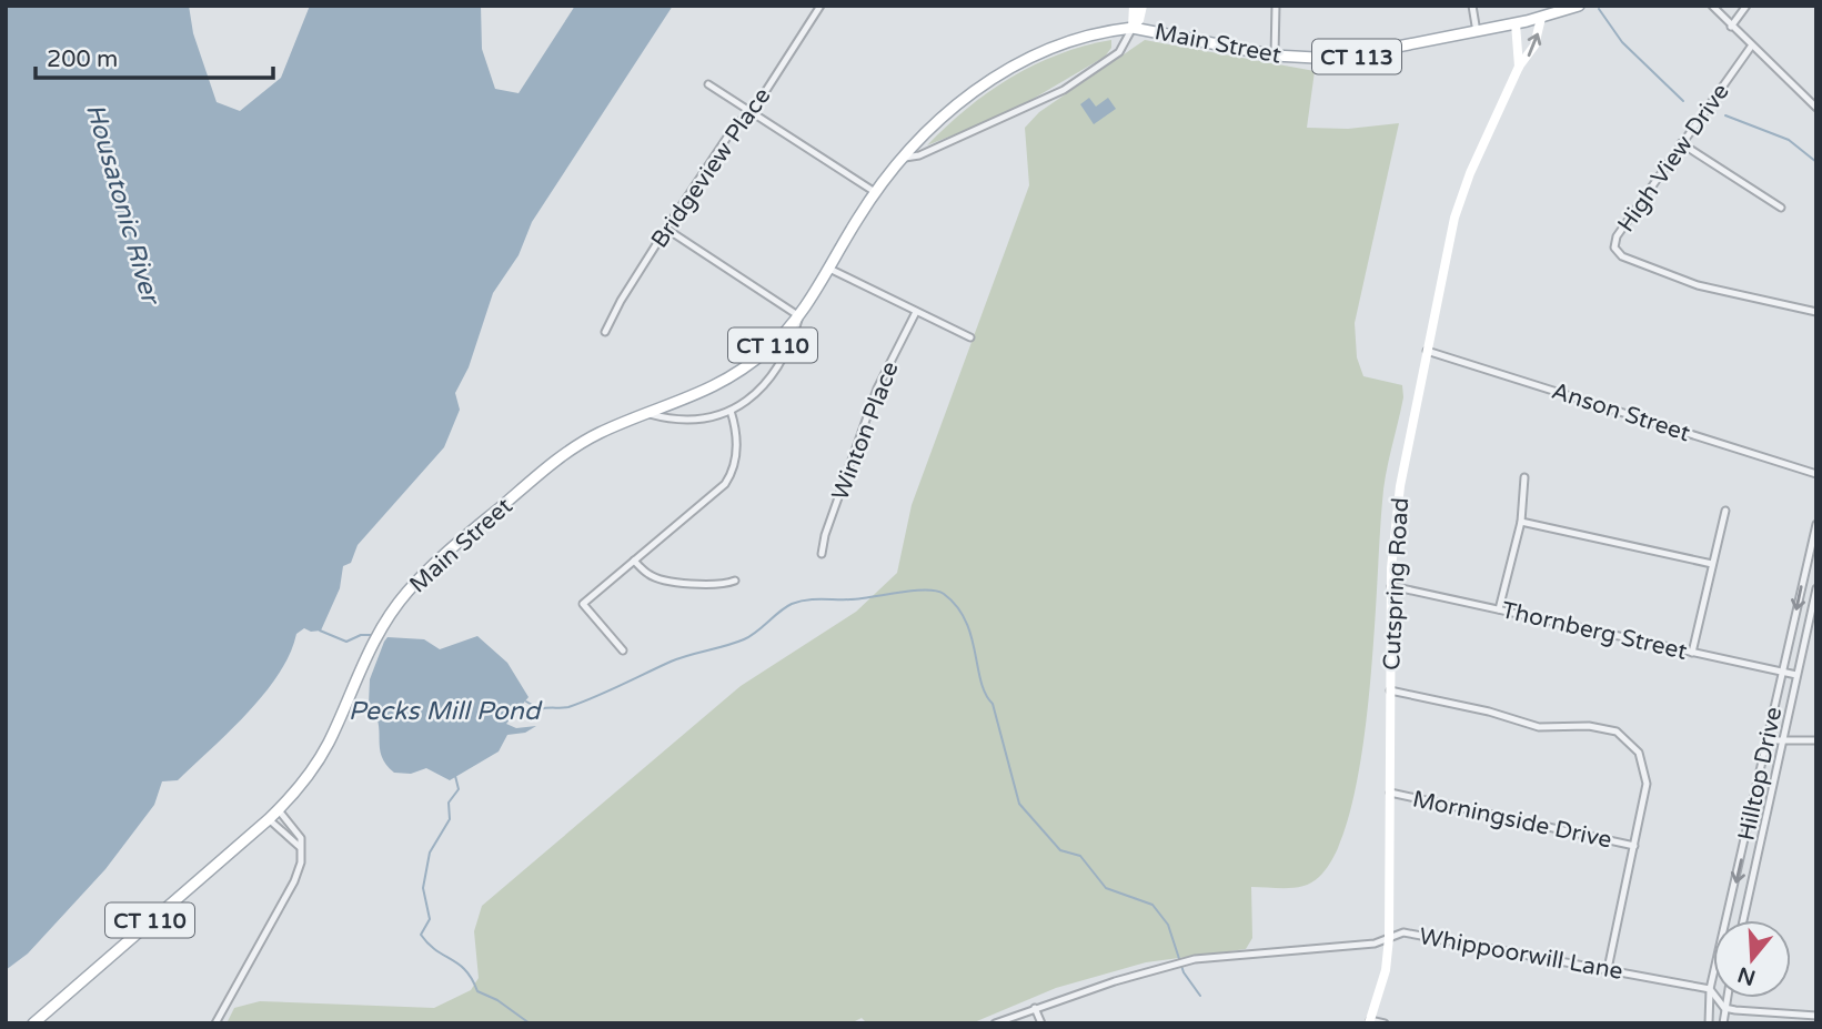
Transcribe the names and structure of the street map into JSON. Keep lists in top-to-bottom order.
{
  "streets": {
    "main road": ["Main Street", "CT 113", "CT 110"],
    "street": [
      "High View Drive",
      "Bridgeview Place",
      "Anson Street",
      "Winton Place",
      "Cutspring Road",
      "Thornberg Street",
      "Hilltop Drive",
      "Morningside Drive",
      "Whippoorwill Lane"
    ]
  },
  "crossings": [
    ["Main Street", "CT 110"],
    ["Main Street", "Cutspring Road"],
    ["Anson Street", "Cutspring Road"],
    ["Cutspring Road", "Thornberg Street"],
    ["Cutspring Road", "Morningside Drive"],
    ["Cutspring Road", "Whippoorwill Lane"],
    ["Thornberg Street", "Hilltop Drive"],
    ["Hilltop Drive", "Whippoorwill Lane"]
  ],
  "water": ["Housatonic River", "Pecks Mill Pond"],
  "scale_bar": "200 m",
  "north": "bottom"
}
